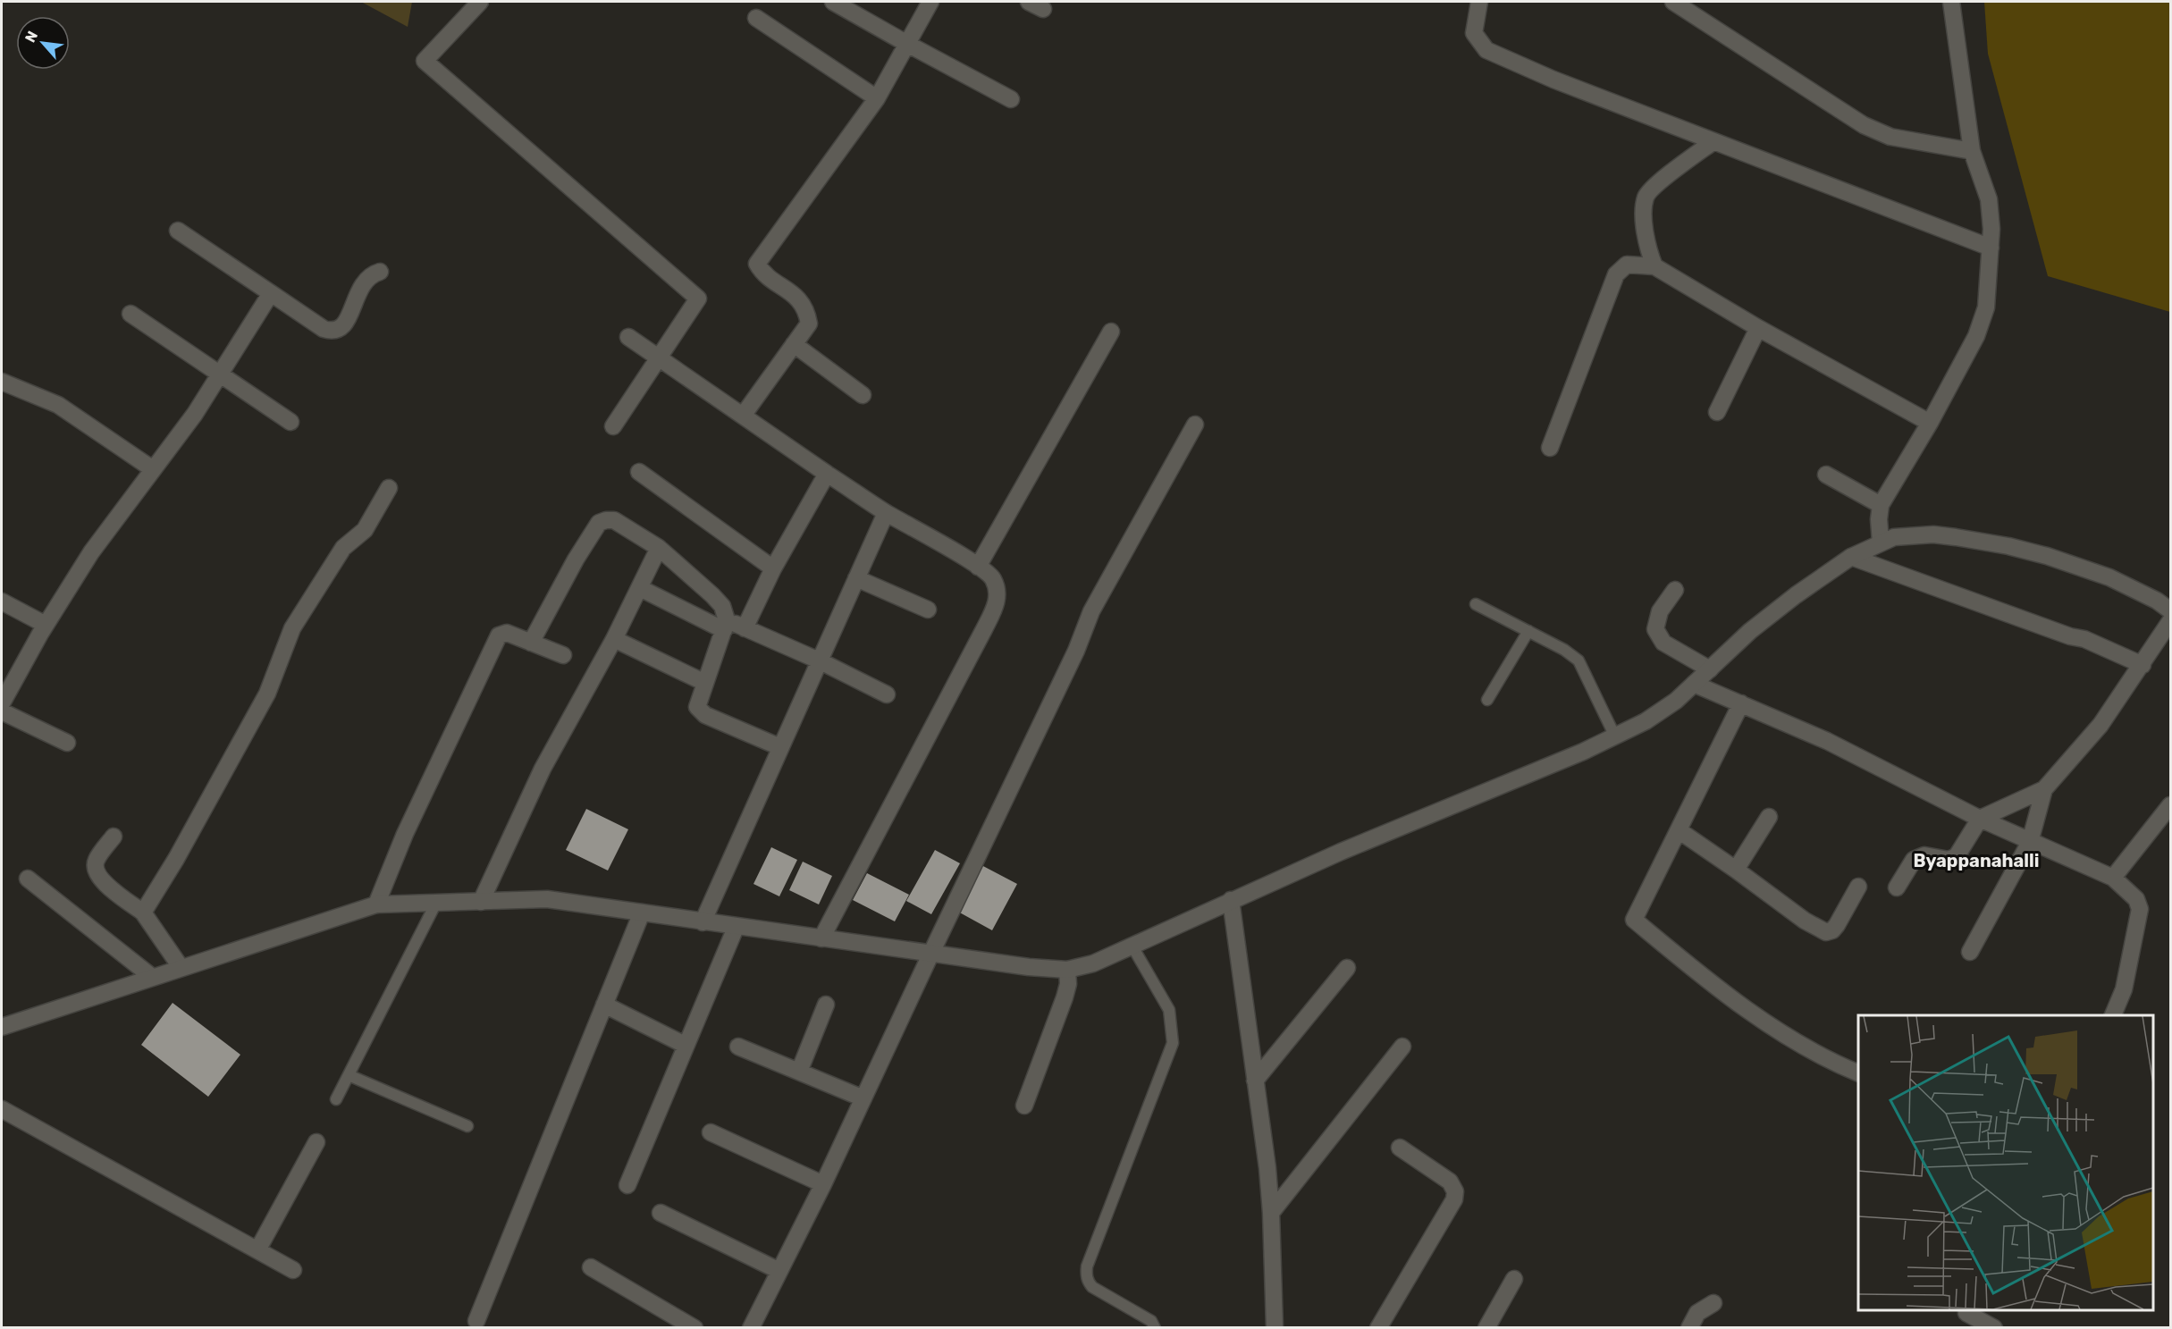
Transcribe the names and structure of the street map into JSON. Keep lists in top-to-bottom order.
{
  "districts": ["Byappanahalli"],
  "north": "top left"
}
